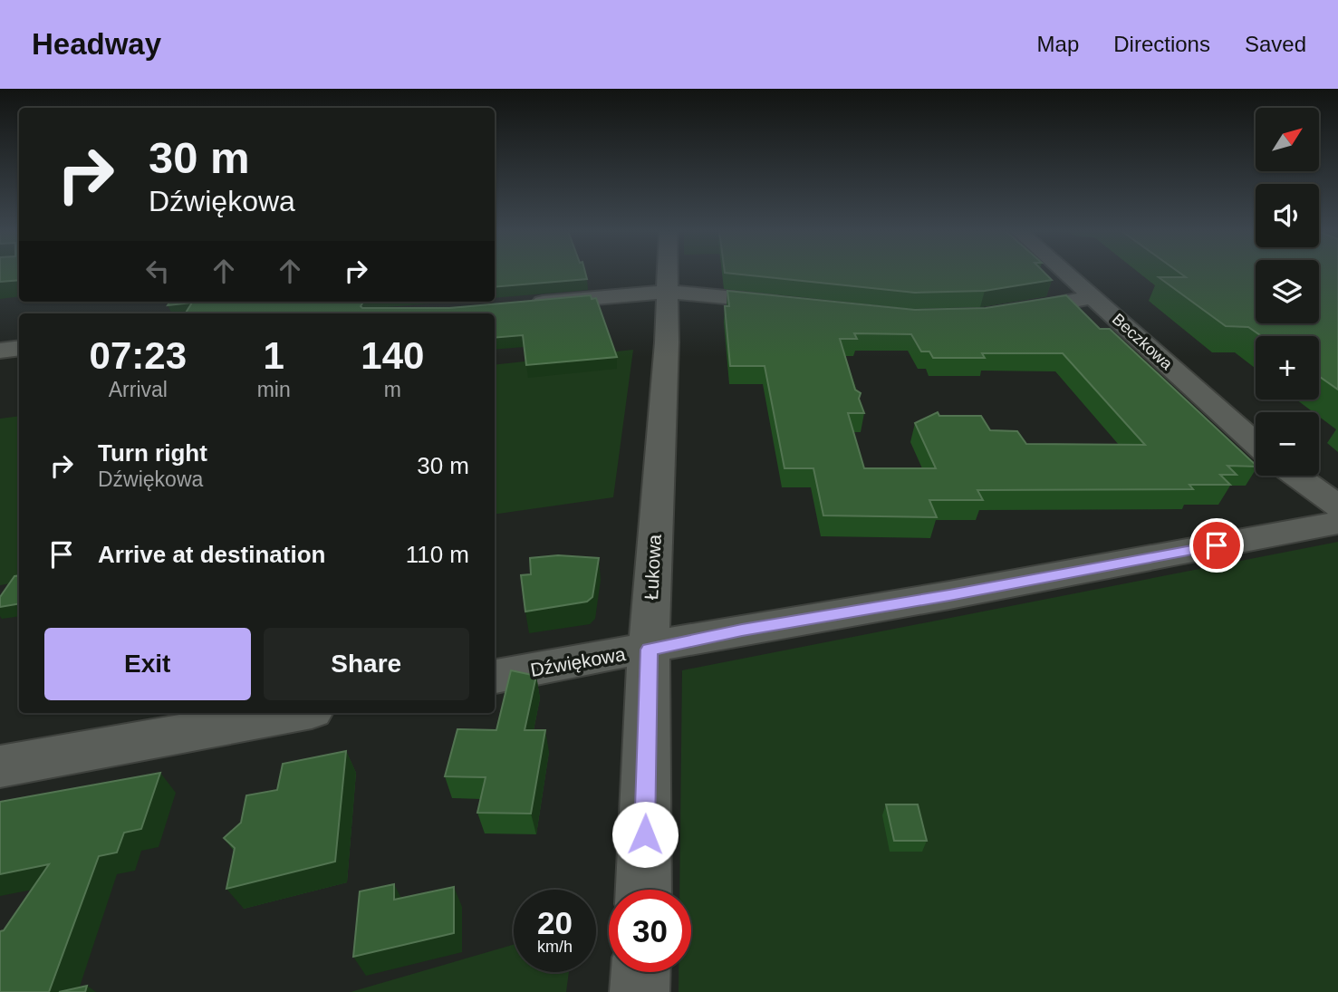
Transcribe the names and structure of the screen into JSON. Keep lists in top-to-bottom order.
{
  "streets": {
    "street": ["Beczkowa", "Łukowa", "Dźwiękowa"]
  },
  "crossings": [
    ["Łukowa", "Dźwiękowa"]
  ],
  "north": "top right",
  "page": {
    "header": "Headway",
    "nav": ["Map", "Directions", "Saved"],
    "map_buttons": ["+", "−"],
    "turn": ["30 m", "Dźwiękowa"],
    "eta": [
      "07:23",
      "Arrival",
      "1",
      "min",
      "140",
      "m"
    ],
    "list": [
      {
        "name": "Turn right",
        "note": "Dźwiękowa",
        "value": "30 m"
      },
      {
        "name": "Arrive at destination",
        "value": "110 m"
      }
    ],
    "buttons": ["Exit", "Share"],
    "speed": "20 km/h",
    "limit": "30"
  }
}
